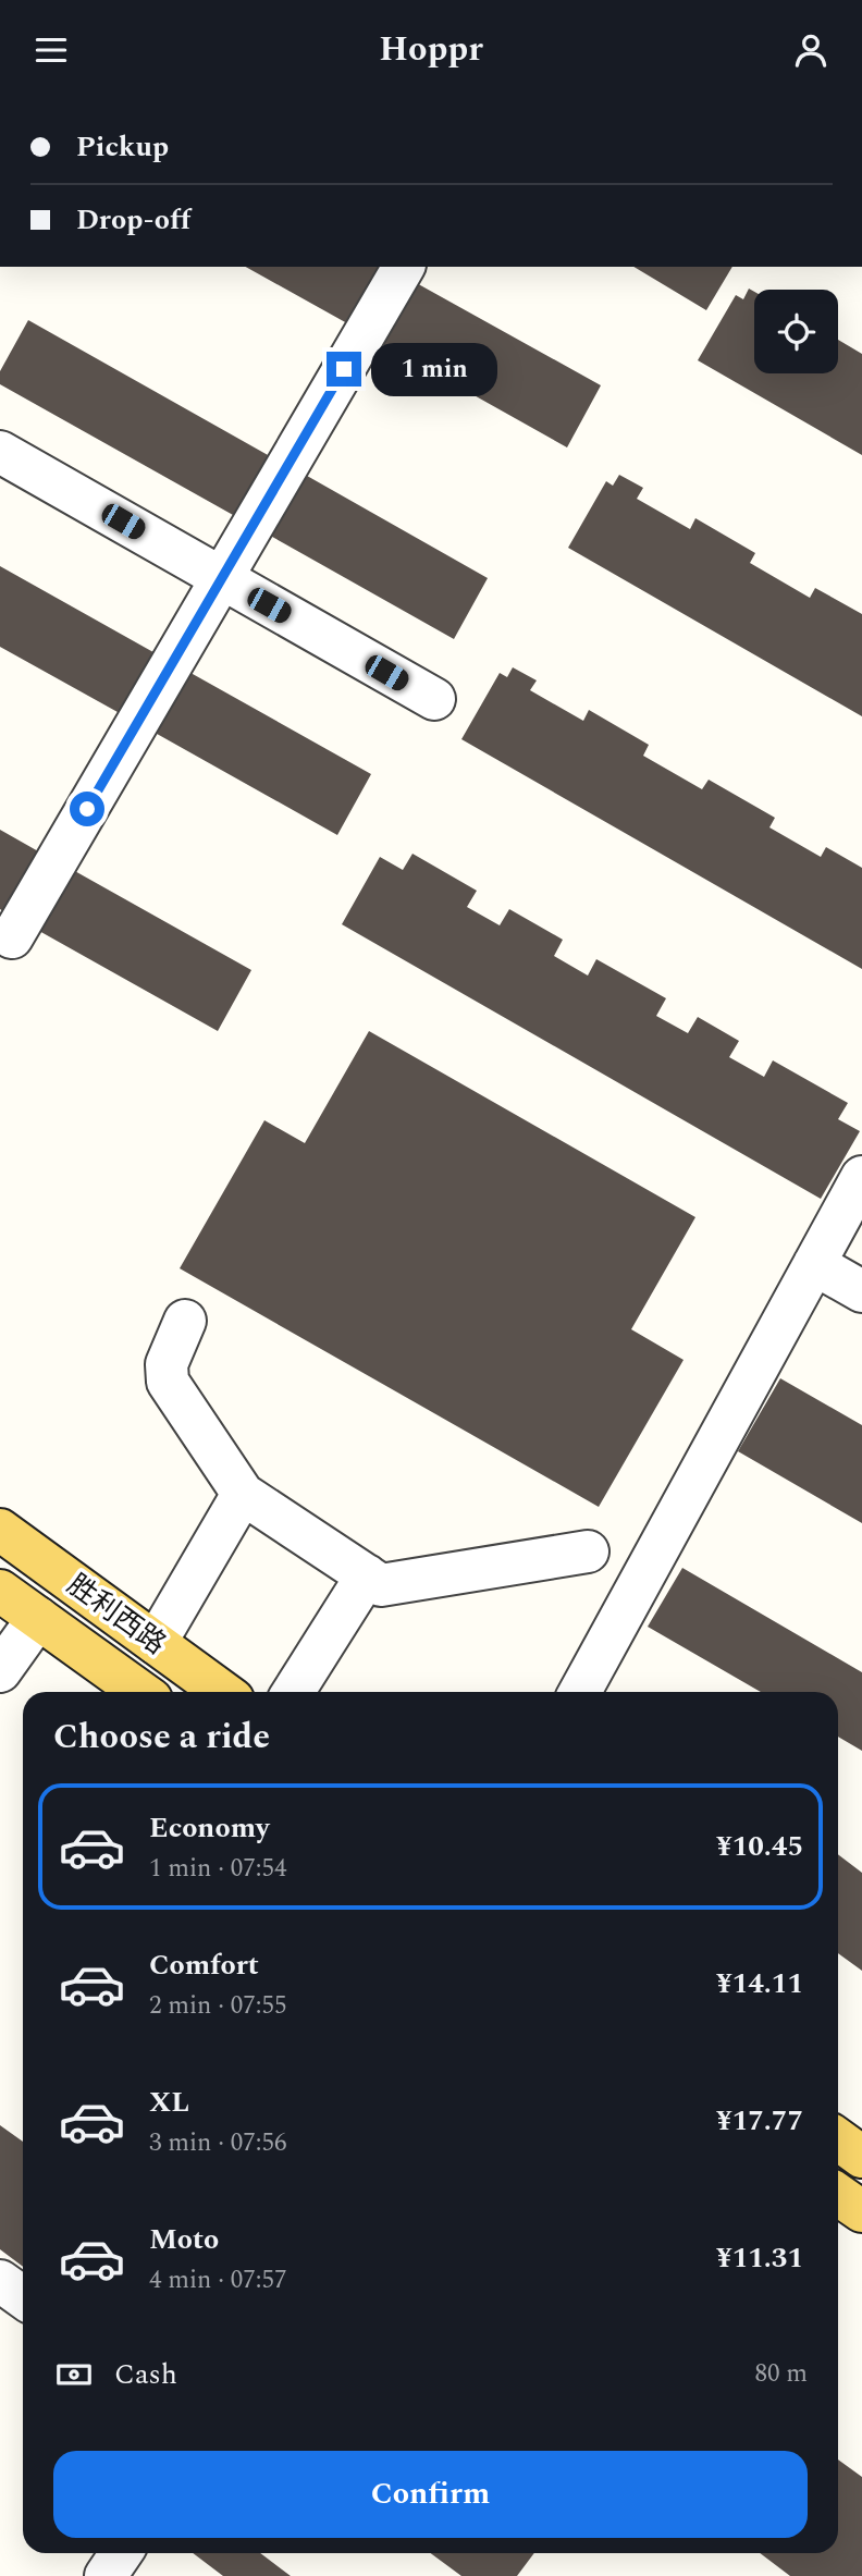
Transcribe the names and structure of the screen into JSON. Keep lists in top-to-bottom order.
{
  "streets": {
    "main road": ["胜利西路"]
  },
  "page": {
    "header": "Hoppr",
    "banner": ["Pickup", "Drop-off"],
    "bubble": "1 min",
    "heading": "Choose a ride",
    "list": [
      {
        "name": "Economy",
        "note": "1 min · 07:54",
        "value": "¥10.45"
      },
      {
        "name": "Comfort",
        "note": "2 min · 07:55",
        "value": "¥14.11"
      },
      {
        "name": "XL",
        "note": "3 min · 07:56",
        "value": "¥17.77"
      },
      {
        "name": "Moto",
        "note": "4 min · 07:57",
        "value": "¥11.31"
      }
    ],
    "pay": ["Cash", "80 m"],
    "buttons": "Confirm"
  }
}
